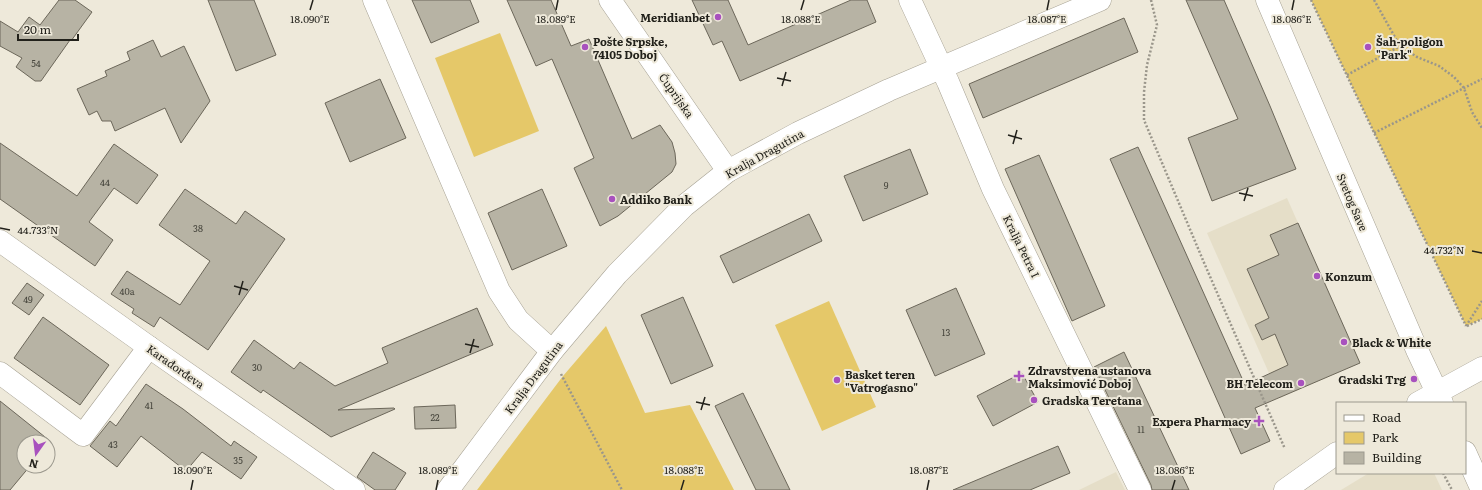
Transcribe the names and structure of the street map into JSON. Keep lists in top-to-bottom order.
{
  "streets": {
    "street": [
      "Ćuprijska",
      "Kralja Dragutina",
      "Svetog Save",
      "Kralja Petra I",
      "Karađorđeva"
    ]
  },
  "crossings": [
    ["Ćuprijska", "Kralja Dragutina"],
    ["Kralja Dragutina", "Kralja Petra I"]
  ],
  "places": {
    "other": [
      "Meridianbet",
      "Pošte Srpske, 74105 Doboj",
      "Šah-poligon \"Park\"",
      "Addiko Bank",
      "Konzum",
      "Black & White",
      "Gradski Trg",
      "Basket teren \"Vatrogasno\"",
      "BH Telecom",
      "Gradska Teretana"
    ],
    "health": ["Zdravstvena ustanova Maksimović Doboj", "Expera Pharmacy"]
  },
  "house_numbers": [
    "54",
    "44",
    "9",
    "38",
    "40a",
    "49",
    "13",
    "30",
    "41",
    "22",
    "11",
    "43",
    "35"
  ],
  "legend": ["Road", "Park", "Building"],
  "scale_bar": "20 m",
  "north": "bottom",
  "coordinates": [
    "18.090°E",
    "18.089°E",
    "18.088°E",
    "18.087°E",
    "18.086°E",
    "44.733°N",
    "44.732°N"
  ]
}
